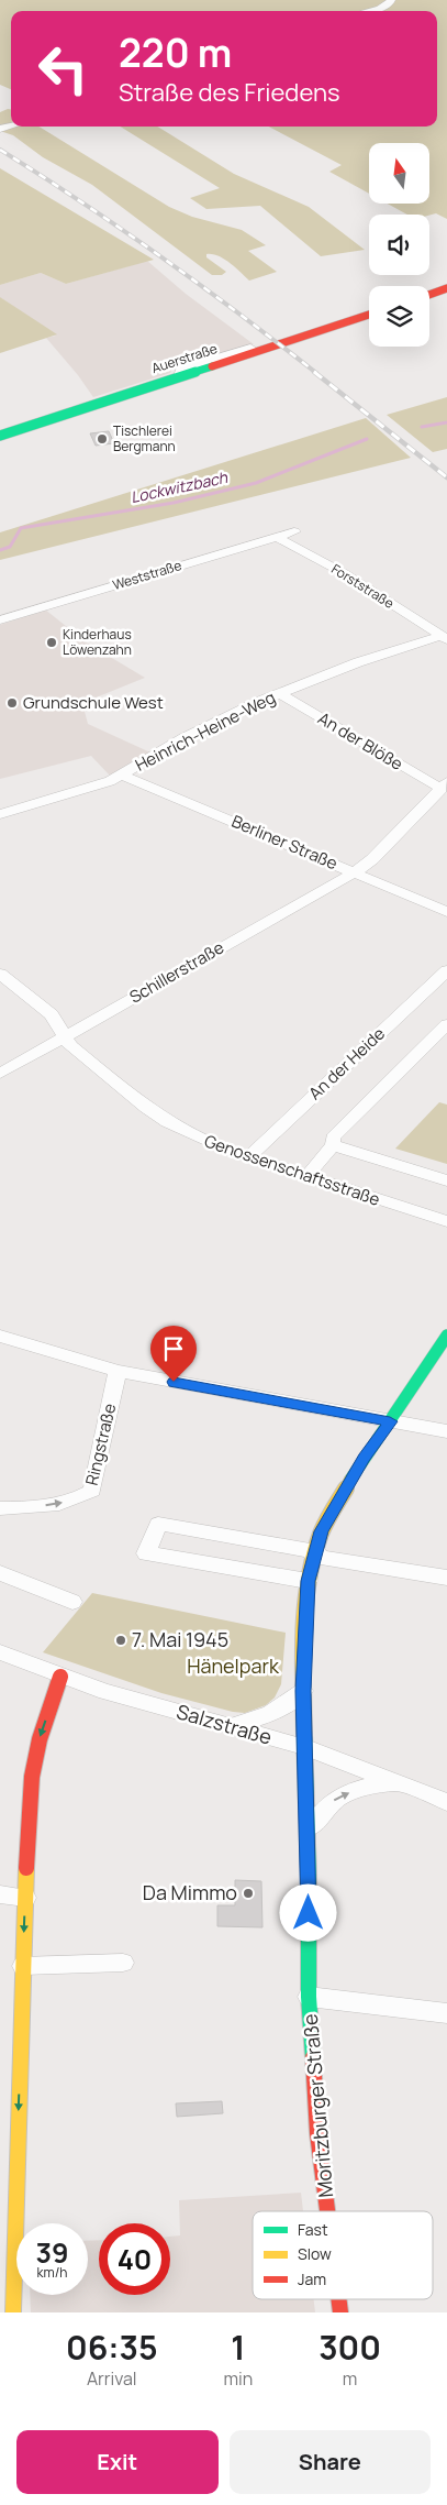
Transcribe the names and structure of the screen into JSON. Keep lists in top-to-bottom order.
{
  "streets": {
    "street": [
      "Auerstraße",
      "Weststraße",
      "Forststraße",
      "Heinrich-Heine-Weg",
      "An der Blöße",
      "Berliner Straße",
      "Schillerstraße",
      "An der Heide",
      "Genossenschaftsstraße",
      "Ringstraße",
      "Salzstraße",
      "Moritzburger Straße"
    ]
  },
  "crossings": [
    ["Weststraße", "Forststraße"],
    ["Forststraße", "Heinrich-Heine-Weg"],
    ["Heinrich-Heine-Weg", "An der Blöße"],
    ["Heinrich-Heine-Weg", "Berliner Straße"],
    ["Berliner Straße", "Schillerstraße"],
    ["Schillerstraße", "Genossenschaftsstraße"],
    ["An der Heide", "Genossenschaftsstraße"],
    ["Salzstraße", "Moritzburger Straße"]
  ],
  "one_way": ["Ringstraße"],
  "water": ["Lockwitzbach"],
  "parks": ["Hänelpark"],
  "places": [
    "Tischlerei Bergmann",
    "Kinderhaus Löwenzahn",
    "Grundschule West",
    "7. Mai 1945",
    "Da Mimmo"
  ],
  "legend": ["Fast", "Slow", "Jam"],
  "north": "top",
  "page": {
    "turn": ["220 m", "Straße des Friedens"],
    "speed": "39 km/h",
    "limit": "40",
    "eta": [
      "06:35",
      "Arrival",
      "1",
      "min",
      "300",
      "m"
    ],
    "buttons": ["Exit", "Share"]
  }
}
